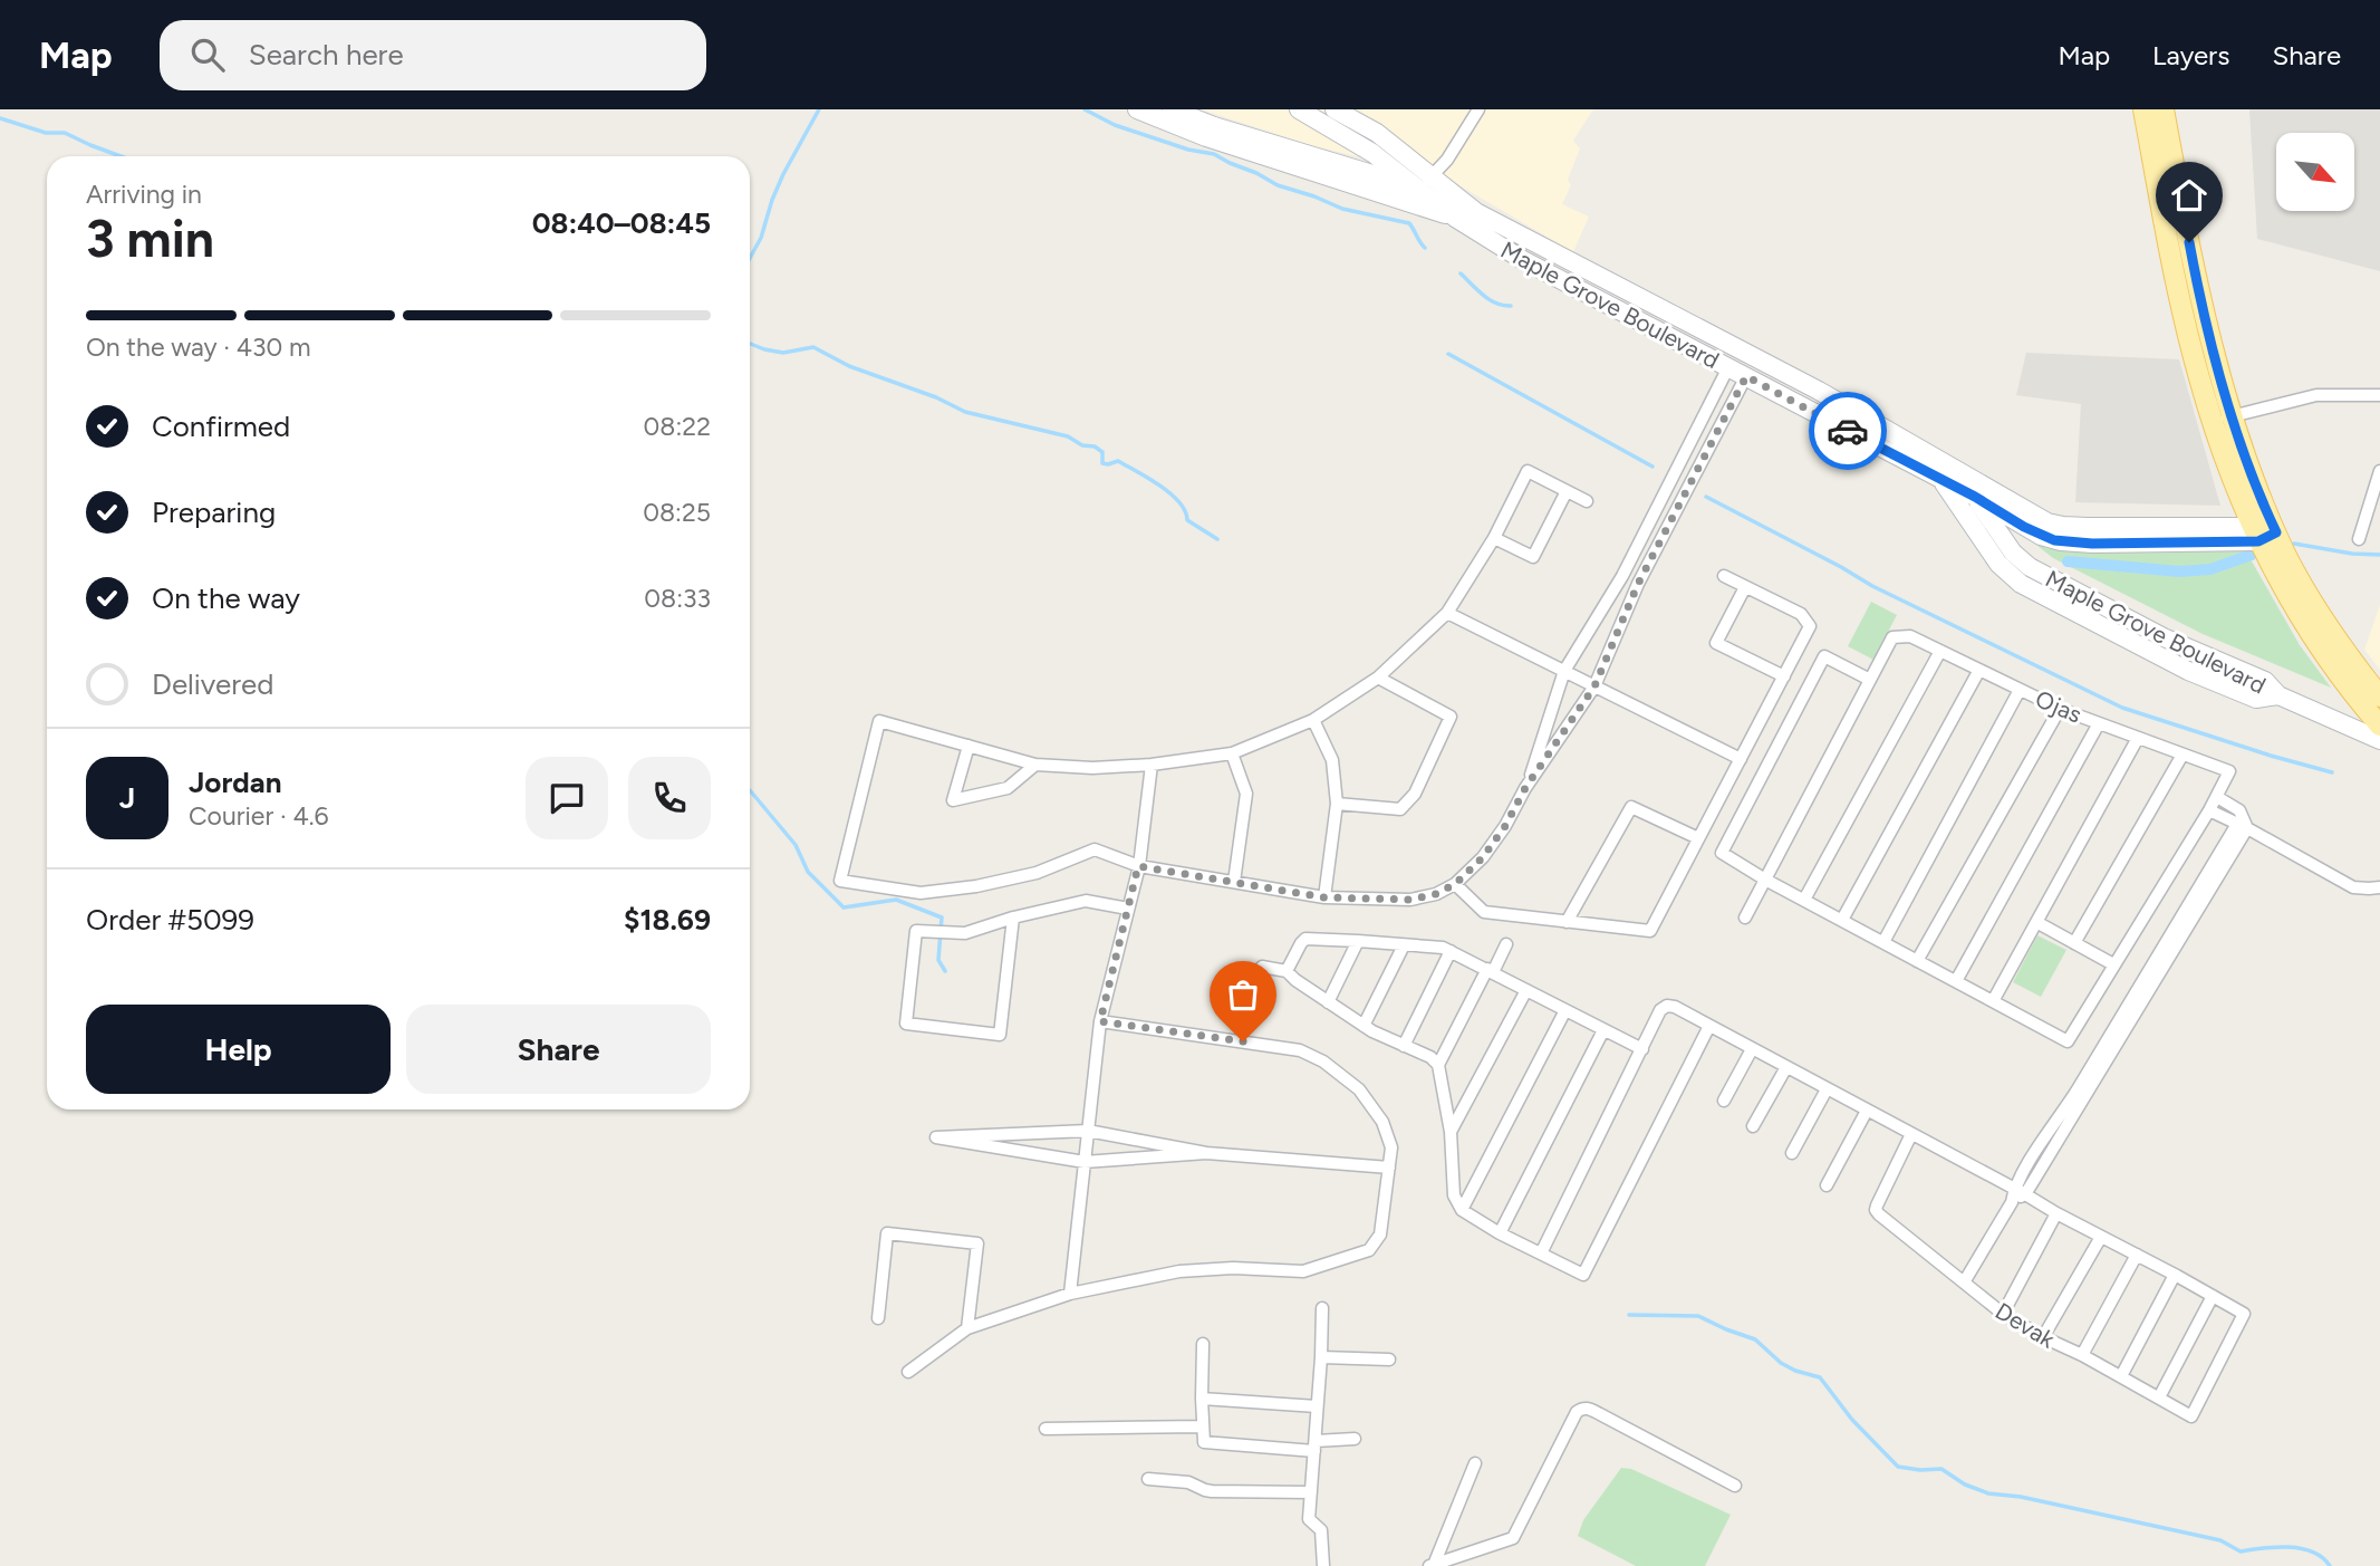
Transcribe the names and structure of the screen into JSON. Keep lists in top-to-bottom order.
{
  "streets": {
    "main road": ["Maple Grove Boulevard"],
    "street": ["Ojas", "Devak"]
  },
  "north": "bottom right",
  "page": {
    "header": "Map",
    "search": "Search here",
    "nav": ["Map", "Layers", "Share"],
    "heading": ["3 min", "Arriving in", "08:40–08:45"],
    "panel": [
      "Jordan",
      "Courier · 4.6",
      "Order #5099",
      "$18.69"
    ],
    "bar": "On the way · 430 m",
    "list": [
      ["Confirmed", "08:22"],
      ["Preparing", "08:25"],
      ["On the way", "08:33"],
      "Delivered"
    ],
    "round": "J",
    "buttons": ["Help", "Share"]
  }
}
